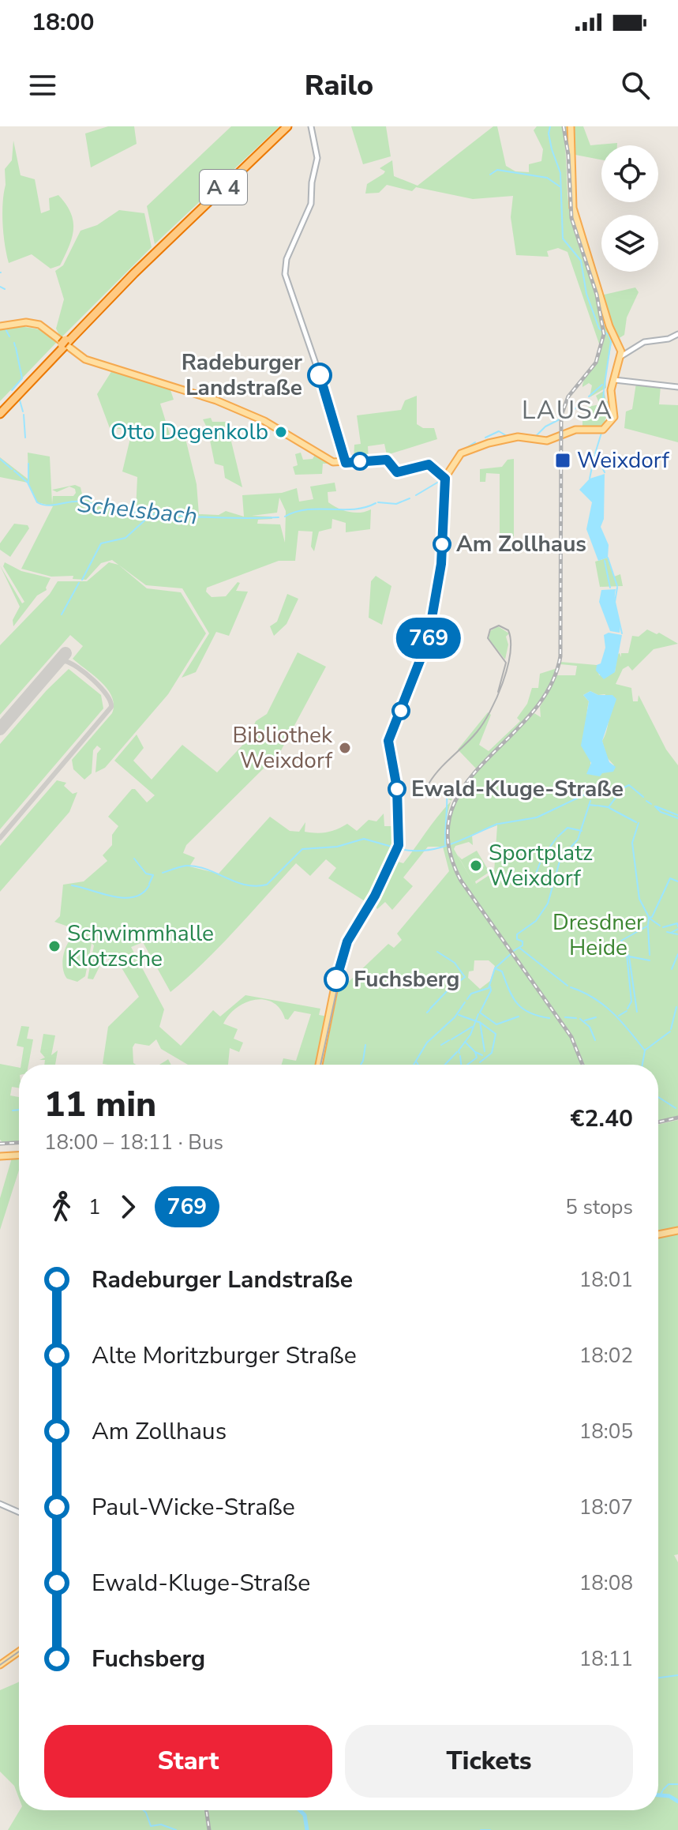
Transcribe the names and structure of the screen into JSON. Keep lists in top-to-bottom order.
{
  "streets": {
    "highway": ["A 4"]
  },
  "districts": ["LAUSA"],
  "water": ["Schelsbach"],
  "parks": ["Dresdner Heide"],
  "places": {
    "other": [
      "Radeburger Landstraße",
      "Otto Degenkolb",
      "Am Zollhaus",
      "Bibliothek Weixdorf",
      "Ewald-Kluge-Straße",
      "Sportplatz Weixdorf",
      "Schwimmhalle Klotzsche",
      "Fuchsberg"
    ],
    "transit": ["Weixdorf"]
  },
  "lines": ["bus line 769"],
  "page": {
    "status": "18:00",
    "header": "Railo",
    "on_map": "769",
    "heading": ["11 min", "18:00 – 18:11 · Bus", "€2.40"],
    "legs": ["1", "769", "5 stops"],
    "list": [
      {
        "name": "Radeburger Landstraße",
        "value": "18:01"
      },
      {
        "name": "Alte Moritzburger Straße",
        "value": "18:02"
      },
      {
        "name": "Am Zollhaus",
        "value": "18:05"
      },
      {
        "name": "Paul-Wicke-Straße",
        "value": "18:07"
      },
      {
        "name": "Ewald-Kluge-Straße",
        "value": "18:08"
      },
      {
        "name": "Fuchsberg",
        "value": "18:11"
      }
    ],
    "buttons": ["Start", "Tickets"]
  }
}
